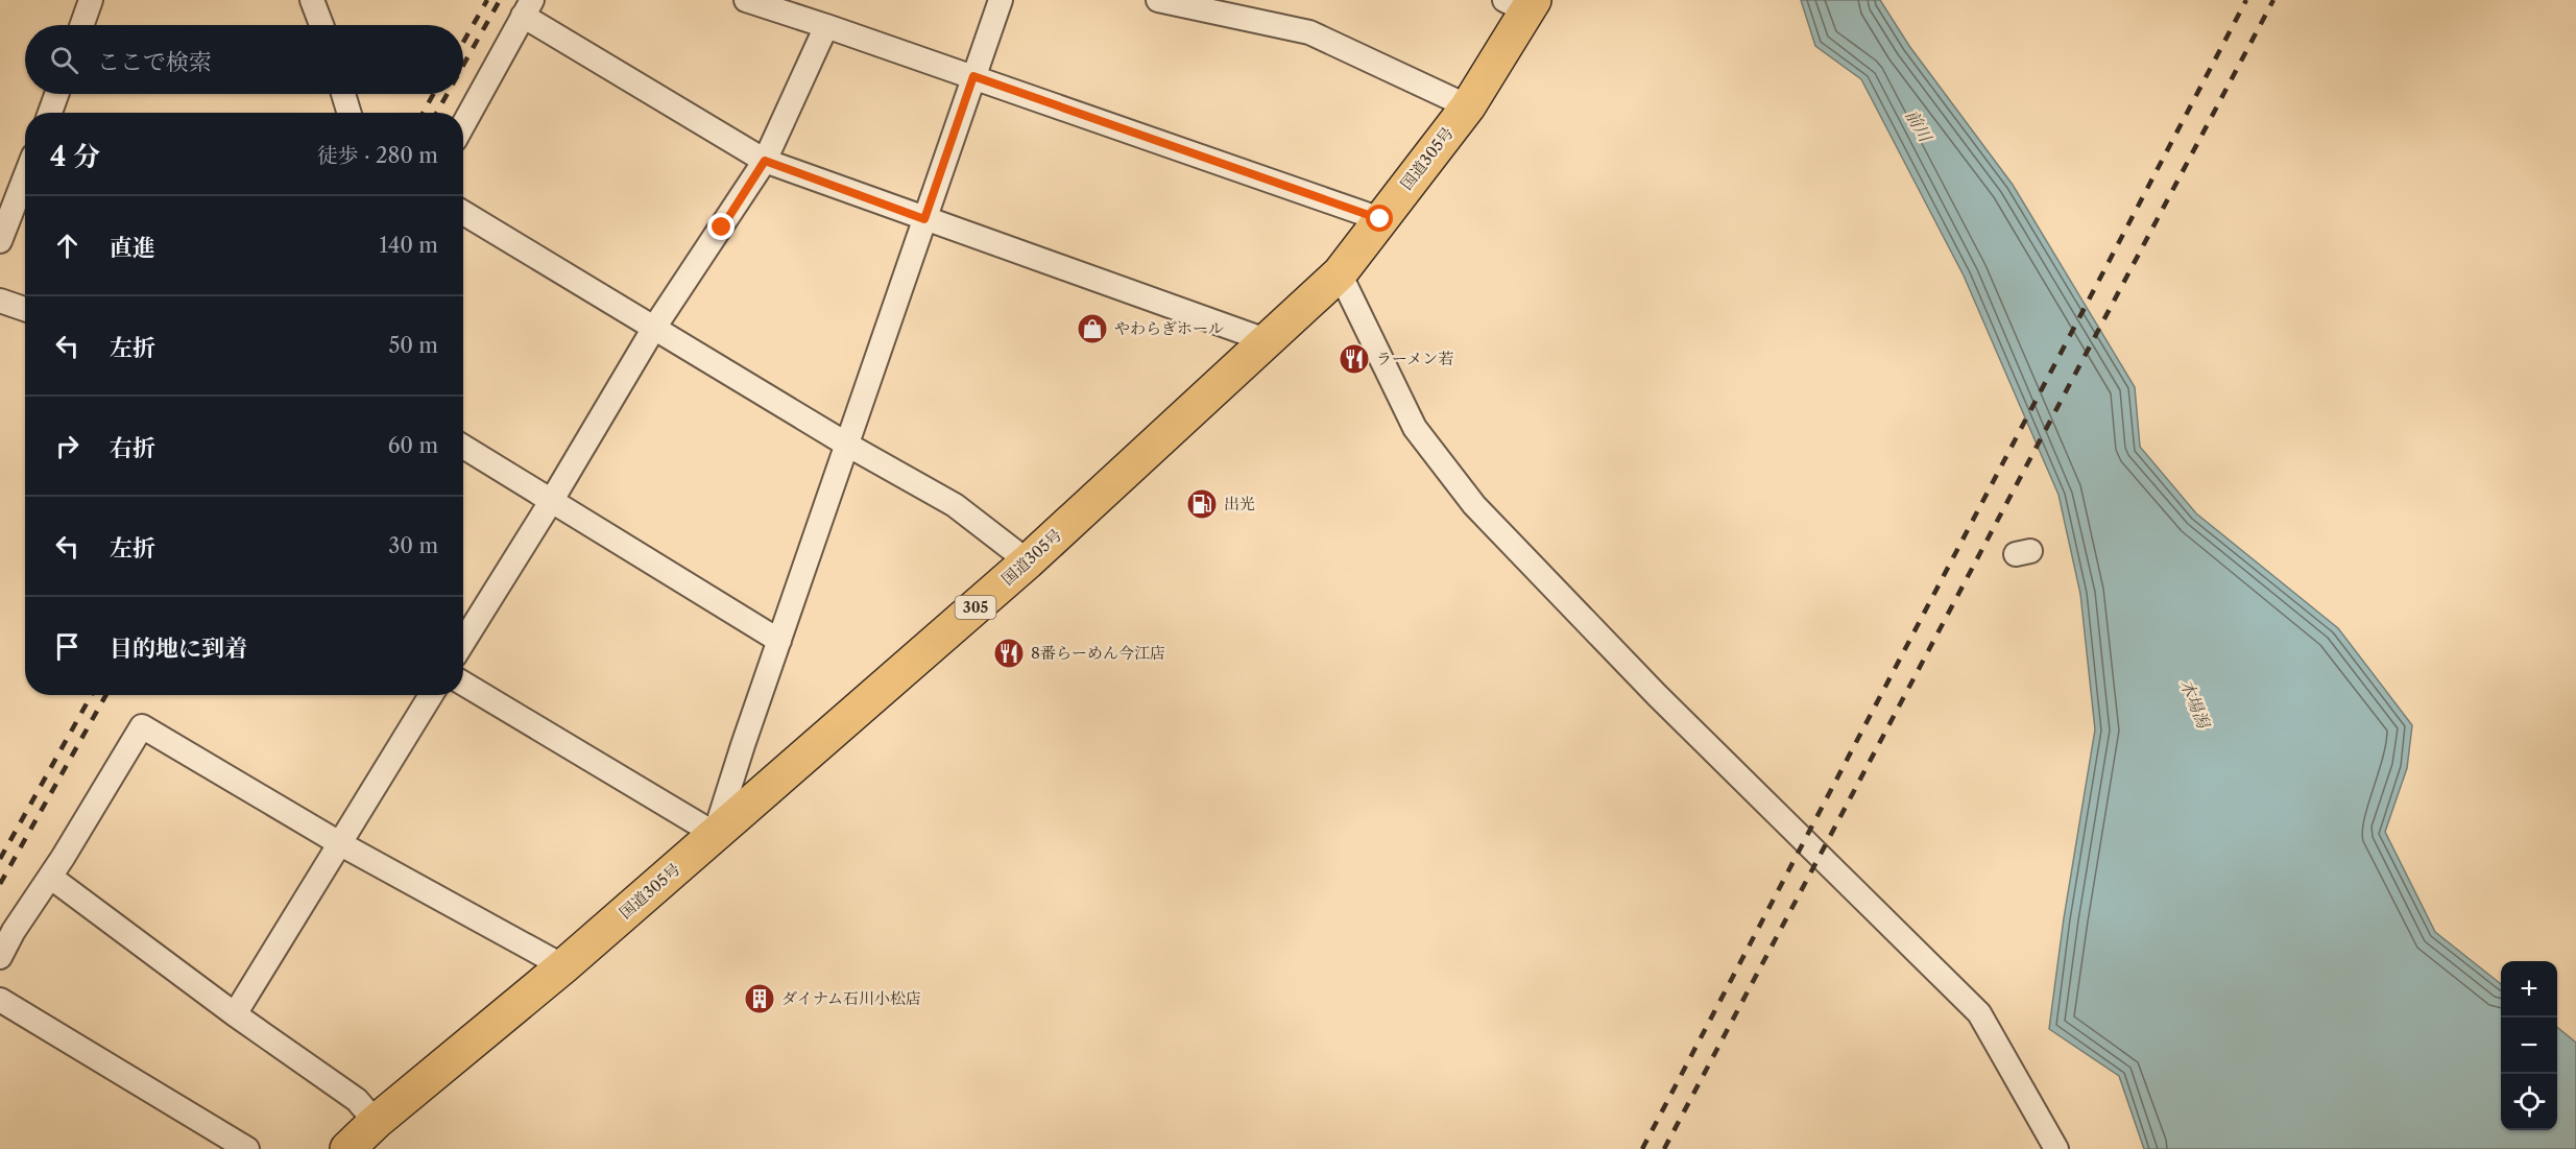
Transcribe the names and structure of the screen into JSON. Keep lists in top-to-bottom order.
{
  "streets": {
    "highway": ["国道305号", "305"]
  },
  "water": ["前川", "木場潟"],
  "places": {
    "shop": ["やわらぎホール"],
    "restaurant": ["ラーメン若", "8番らーめん今江店"],
    "fuel station": ["出光"],
    "building": ["ダイナム石川小松店"]
  },
  "page": {
    "search": "ここで検索",
    "heading": ["4 分", "徒歩 · 280 m"],
    "list": [
      ["直進", "140 m"],
      ["左折", "50 m"],
      ["右折", "60 m"],
      ["左折", "30 m"],
      "目的地に到着"
    ],
    "map_buttons": ["+", "−"]
  }
}
